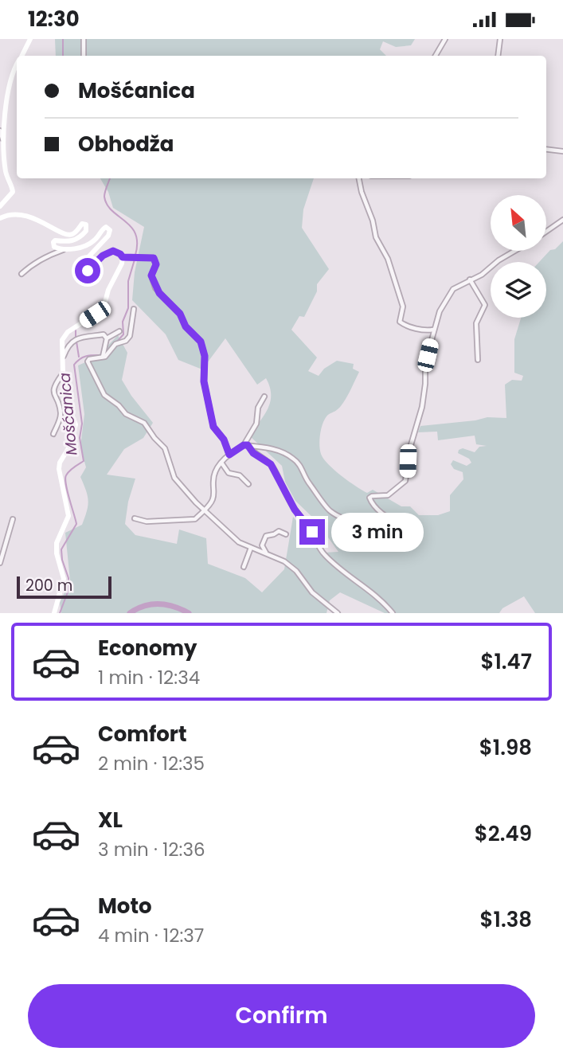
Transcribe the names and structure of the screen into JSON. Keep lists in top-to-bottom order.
{
  "water": ["Mošćanica"],
  "scale_bar": "200 m",
  "north": "top left",
  "page": {
    "status": "12:30",
    "banner": ["Mošćanica", "Obhodža"],
    "bubble": "3 min",
    "scale": "200 m",
    "list": [
      {
        "name": "Economy",
        "note": "1 min · 12:34",
        "value": "$1.47"
      },
      {
        "name": "Comfort",
        "note": "2 min · 12:35",
        "value": "$1.98"
      },
      {
        "name": "XL",
        "note": "3 min · 12:36",
        "value": "$2.49"
      },
      {
        "name": "Moto",
        "note": "4 min · 12:37",
        "value": "$1.38"
      }
    ],
    "buttons": "Confirm"
  }
}
